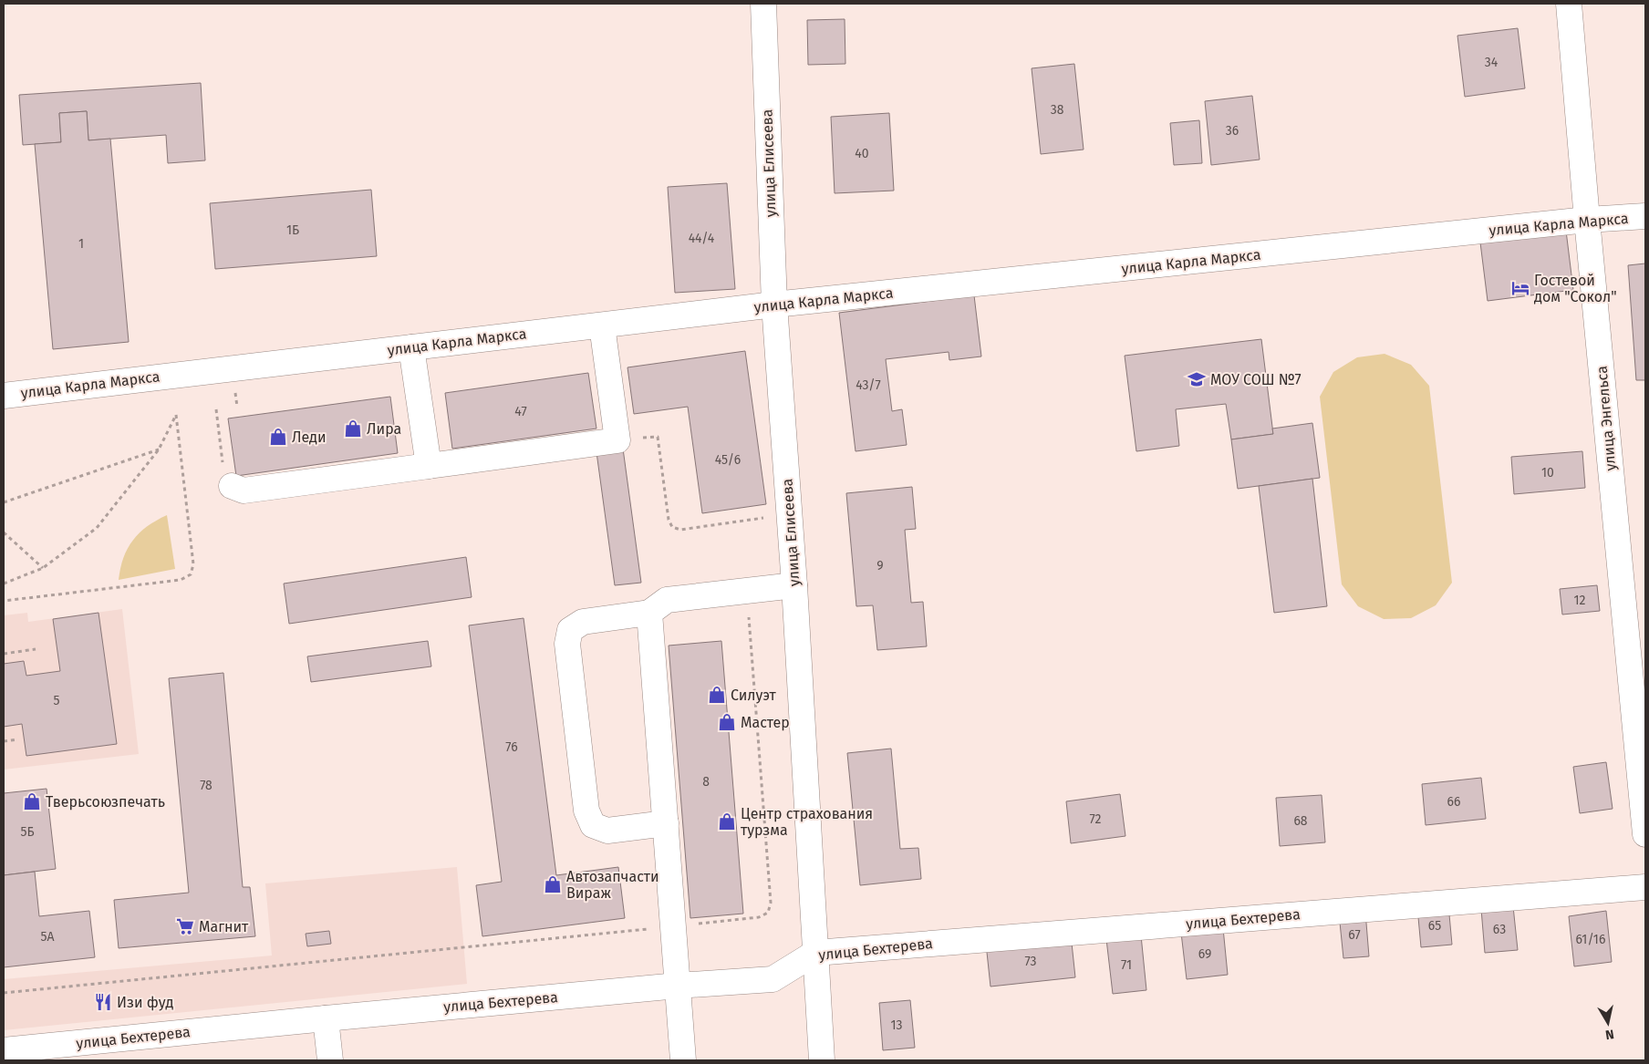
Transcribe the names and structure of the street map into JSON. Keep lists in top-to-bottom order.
{
  "streets": {
    "street": [
      "улица Елисеева",
      "улица Карла Маркса",
      "улица Энгельса",
      "улица Бехтерева"
    ]
  },
  "crossings": [
    ["улица Елисеева", "улица Карла Маркса"],
    ["улица Елисеева", "улица Бехтерева"],
    ["улица Карла Маркса", "улица Энгельса"]
  ],
  "places": {
    "hotel": ["Гостевой дом \"Сокол\""],
    "school or university": ["МОУ СОШ №7"],
    "shop": [
      "Лира",
      "Леди",
      "Силуэт",
      "Мастер",
      "Тверьсоюзпечать",
      "Центр страхования турзма",
      "Автозапчасти Вираж"
    ],
    "supermarket": ["Магнит"],
    "restaurant": ["Изи фуд"]
  },
  "house_numbers": [
    "34",
    "38",
    "36",
    "40",
    "1Б",
    "44/4",
    "1",
    "43/7",
    "47",
    "45/6",
    "10",
    "9",
    "12",
    "5",
    "76",
    "8",
    "78",
    "66",
    "72",
    "68",
    "5Б",
    "65",
    "63",
    "67",
    "5А",
    "61/16",
    "69",
    "73",
    "71",
    "13"
  ],
  "north": "bottom"
}
